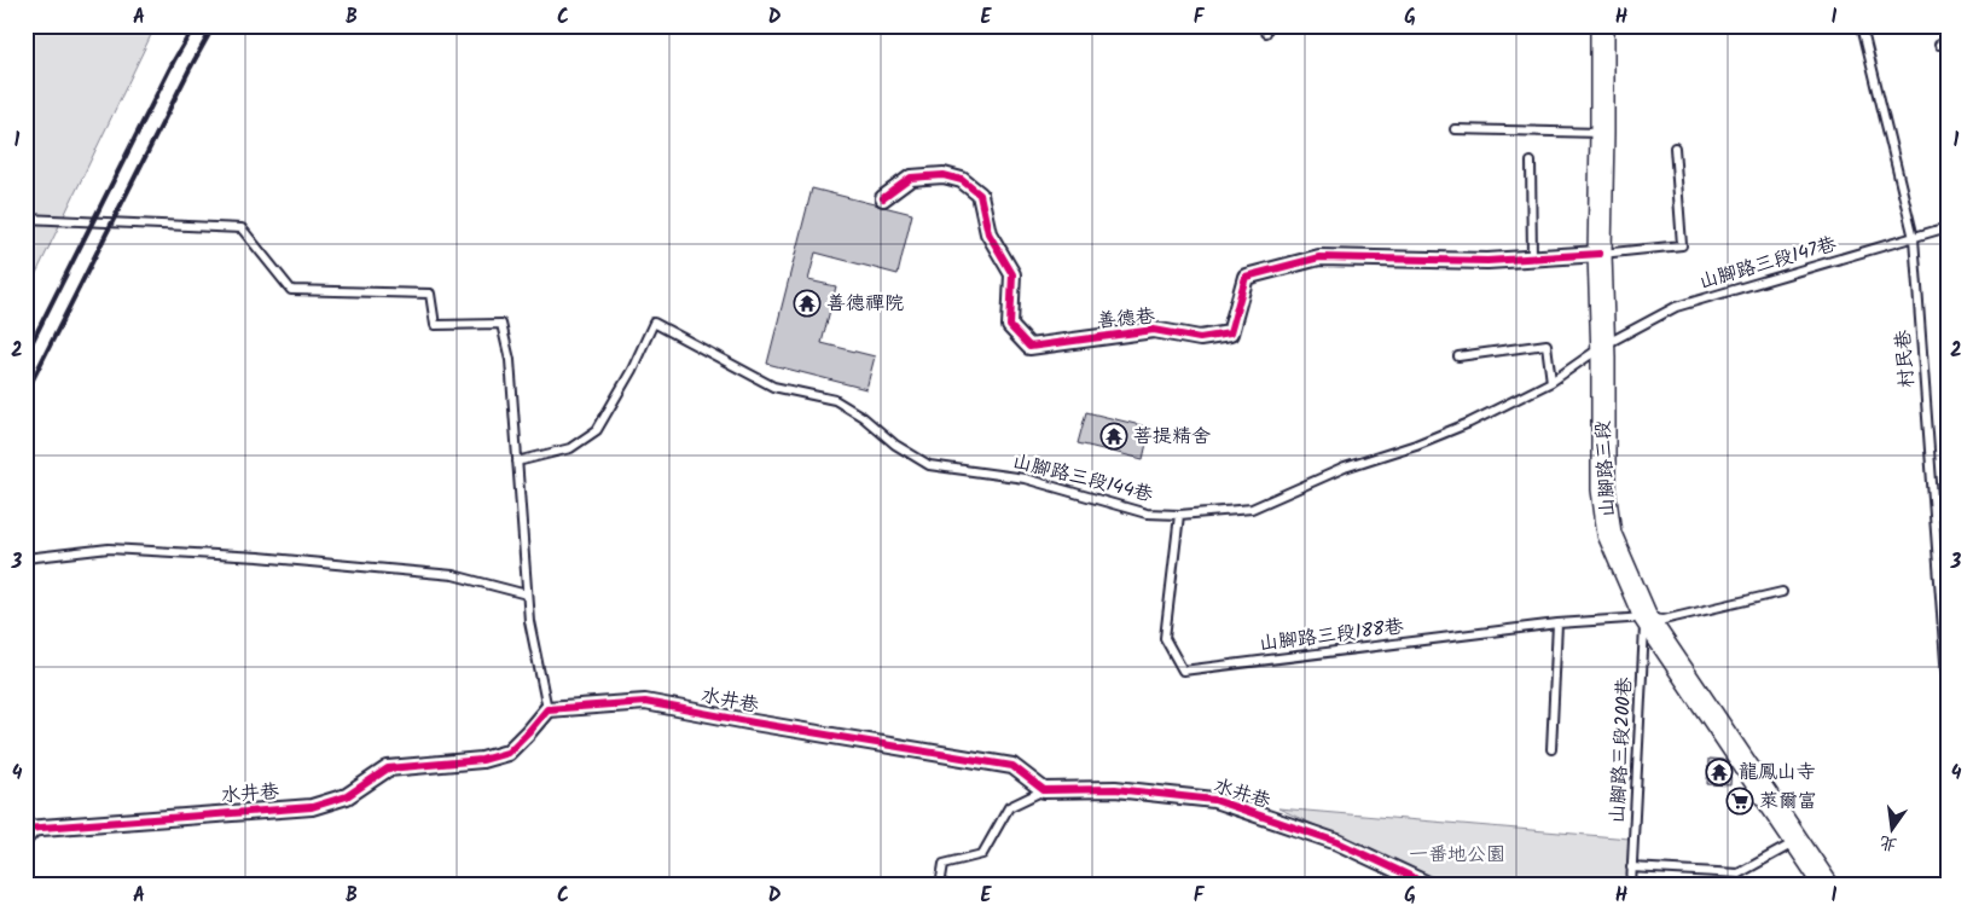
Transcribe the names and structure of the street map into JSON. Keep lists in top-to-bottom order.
{
  "streets": {
    "main road": ["山腳路三段"],
    "street": ["善德巷", "水井巷"],
    "lane": [
      "山腳路三段147巷",
      "村民巷",
      "山腳路三段144巷",
      "山腳路三段188巷",
      "山腳路三段200巷"
    ]
  },
  "crossings": [
    ["山腳路三段147巷", "村民巷"],
    ["山腳路三段147巷", "山腳路三段"],
    ["山腳路三段147巷", "山腳路三段144巷"],
    ["善德巷", "山腳路三段"],
    ["山腳路三段", "山腳路三段144巷"],
    ["山腳路三段", "山腳路三段188巷"],
    ["山腳路三段", "山腳路三段200巷"],
    ["山腳路三段144巷", "山腳路三段188巷"],
    ["山腳路三段188巷", "山腳路三段200巷"]
  ],
  "parks": ["一番地公園"],
  "places": {
    "temple": ["善德禪院", "菩提精舍", "龍鳳山寺"],
    "supermarket": ["萊爾富"]
  },
  "north": "bottom",
  "grid": {
    "columns": [
      "A",
      "B",
      "C",
      "D",
      "E",
      "F",
      "G",
      "H",
      "I"
    ],
    "rows": [
      "1",
      "2",
      "3",
      "4"
    ]
  }
}
